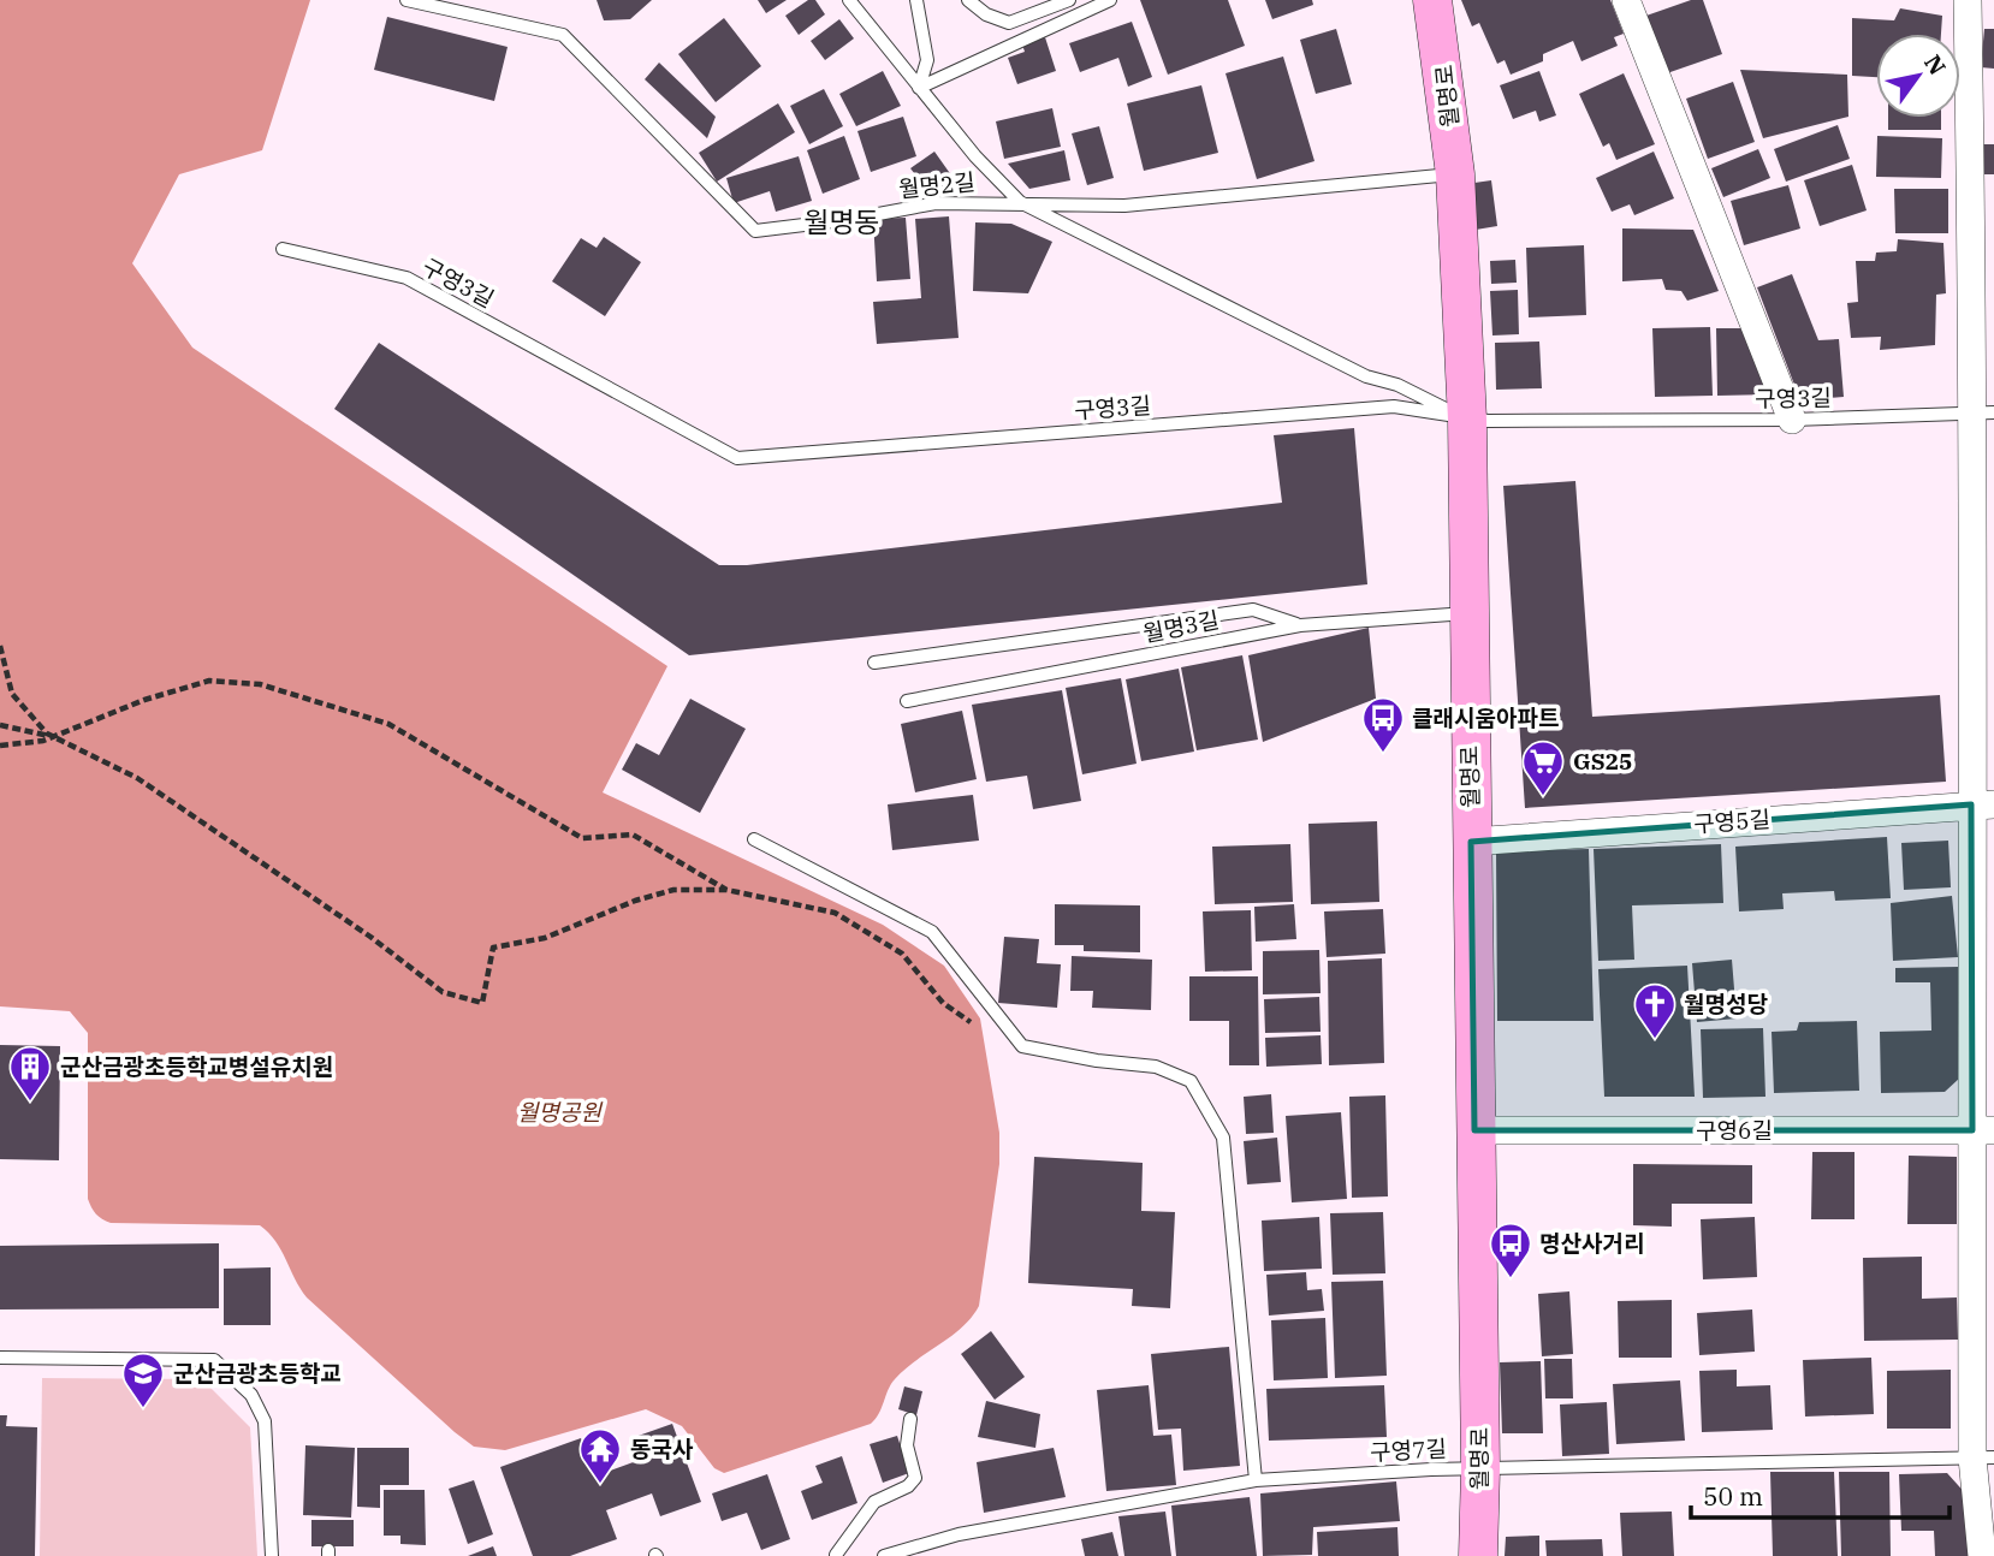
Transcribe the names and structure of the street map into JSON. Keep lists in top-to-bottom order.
{
  "streets": {
    "street": ["월명로", "구영5길", "구영6길"],
    "lane": [
      "월명2길",
      "구영3길",
      "월명3길",
      "구영7길"
    ]
  },
  "crossings": [
    ["월명로", "월명2길"],
    ["월명로", "구영3길"],
    ["월명로", "월명3길"],
    ["월명로", "구영5길"],
    ["월명로", "구영6길"],
    ["월명로", "구영7길"]
  ],
  "districts": ["월명동"],
  "parks": ["월명공원"],
  "places": {
    "bus stop": ["클래시움아파트", "명산사거리"],
    "supermarket": ["GS25"],
    "church": ["월명성당"],
    "building": ["군산금광초등학교병설유치원"],
    "school or university": ["군산금광초등학교"],
    "temple": ["동국사"]
  },
  "scale_bar": "50 m",
  "north": "top right"
}
